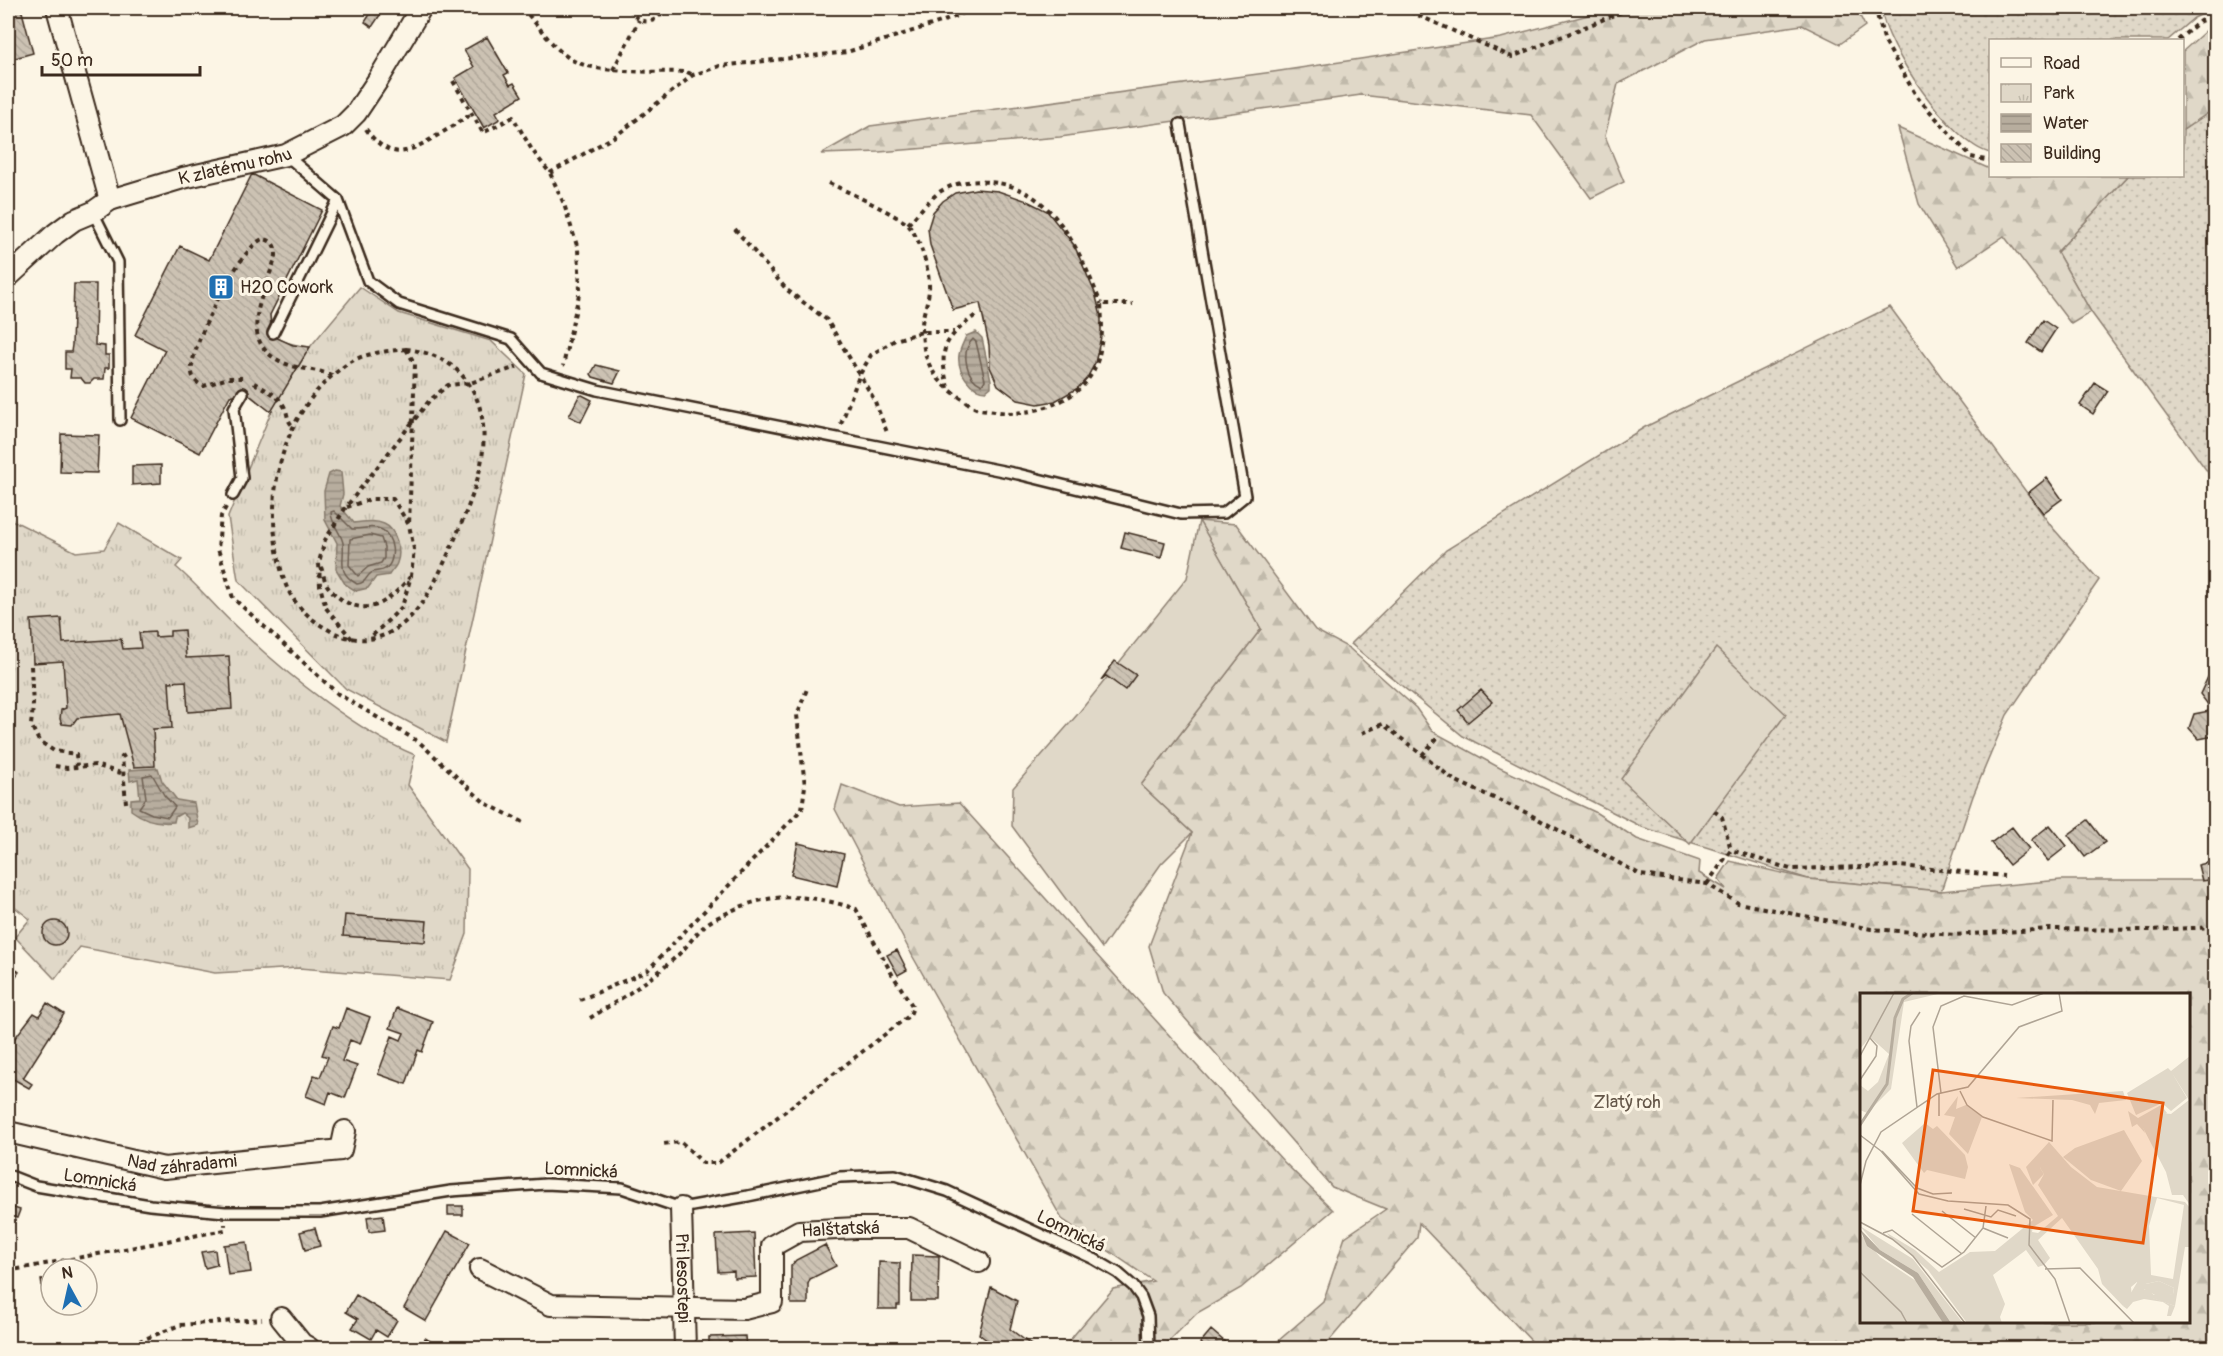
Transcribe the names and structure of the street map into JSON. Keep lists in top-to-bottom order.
{
  "streets": {
    "street": [
      "K zlatému rohu",
      "Nad záhradami",
      "Halštatská",
      "Pri lesostepi"
    ],
    "lane": ["Lomnická"]
  },
  "crossings": [
    ["Lomnická", "Pri lesostepi"],
    ["Halštatská", "Pri lesostepi"]
  ],
  "parks": ["Zlatý roh"],
  "places": {
    "building": ["H2O Cowork"]
  },
  "legend": [
    "Road",
    "Park",
    "Water",
    "Building"
  ],
  "scale_bar": "50 m",
  "north": "top"
}
